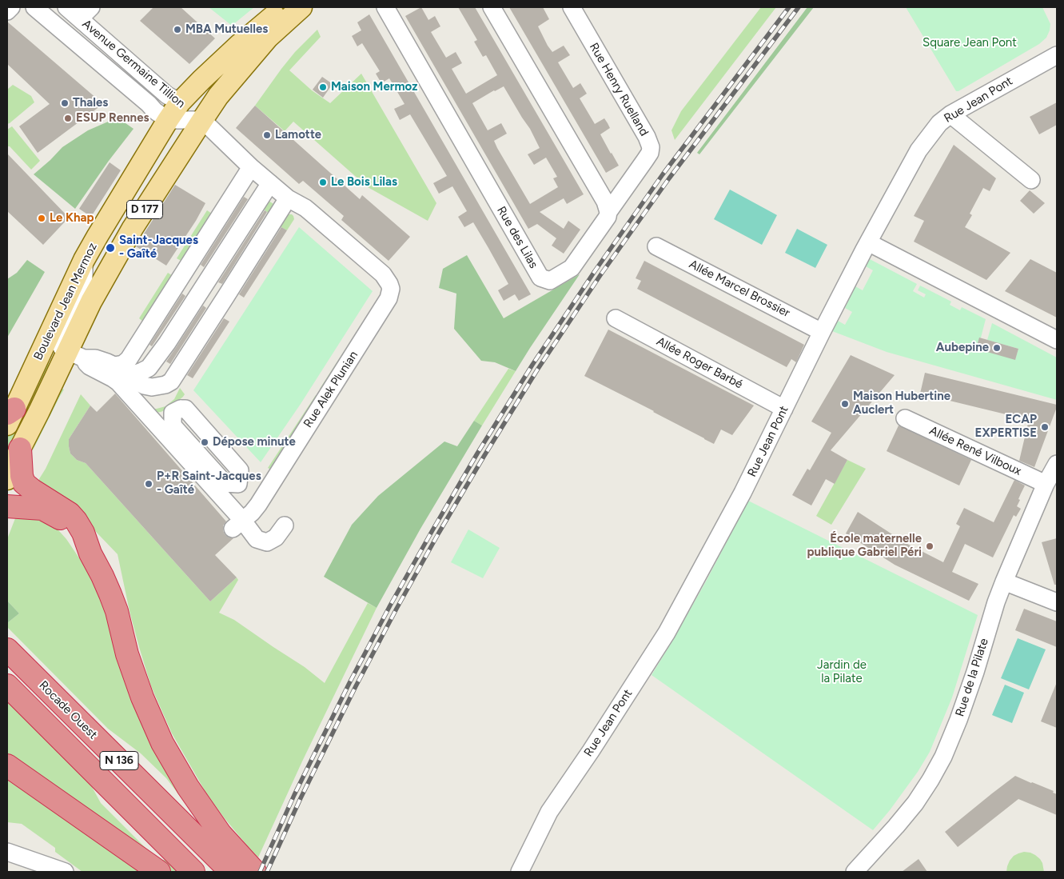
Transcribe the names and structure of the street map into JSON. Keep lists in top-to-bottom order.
{
  "streets": {
    "highway": ["Rocade Ouest", "N 136"],
    "main road": ["D 177", "Boulevard Jean Mermoz"],
    "street": [
      "Avenue Germaine Tillion",
      "Rue Henry Ruelland",
      "Rue Jean Pont",
      "Rue des Lilas",
      "Allée Marcel Brossier",
      "Allée Roger Barbé",
      "Rue Alek Plunian",
      "Allée René Vilboux",
      "Rue de la Pilate"
    ]
  },
  "crossings": [
    ["Avenue Germaine Tillion", "Boulevard Jean Mermoz"],
    ["Avenue Germaine Tillion", "Rue Alek Plunian"],
    ["Rue Henry Ruelland", "Rue des Lilas"],
    ["Rue Jean Pont", "Allée Marcel Brossier"],
    ["Rue Jean Pont", "Allée Roger Barbé"],
    ["Boulevard Jean Mermoz", "Rue Alek Plunian"],
    ["Allée René Vilboux", "Rue de la Pilate"]
  ],
  "parks": ["Square Jean Pont", "Jardin de la Pilate"],
  "places": [
    "MBA Mutuelles",
    "Maison Mermoz",
    "Thales",
    "ESUP Rennes",
    "Lamotte",
    "Le Bois Lilas",
    "Le Khap",
    "Saint-Jacques - Gaîté",
    "Aubepine",
    "Maison Hubertine Auclert",
    "ECAP EXPERTISE",
    "Dépose minute",
    "P+R Saint-Jacques - Gaîté",
    "École maternelle publique Gabriel Péri"
  ]
}
